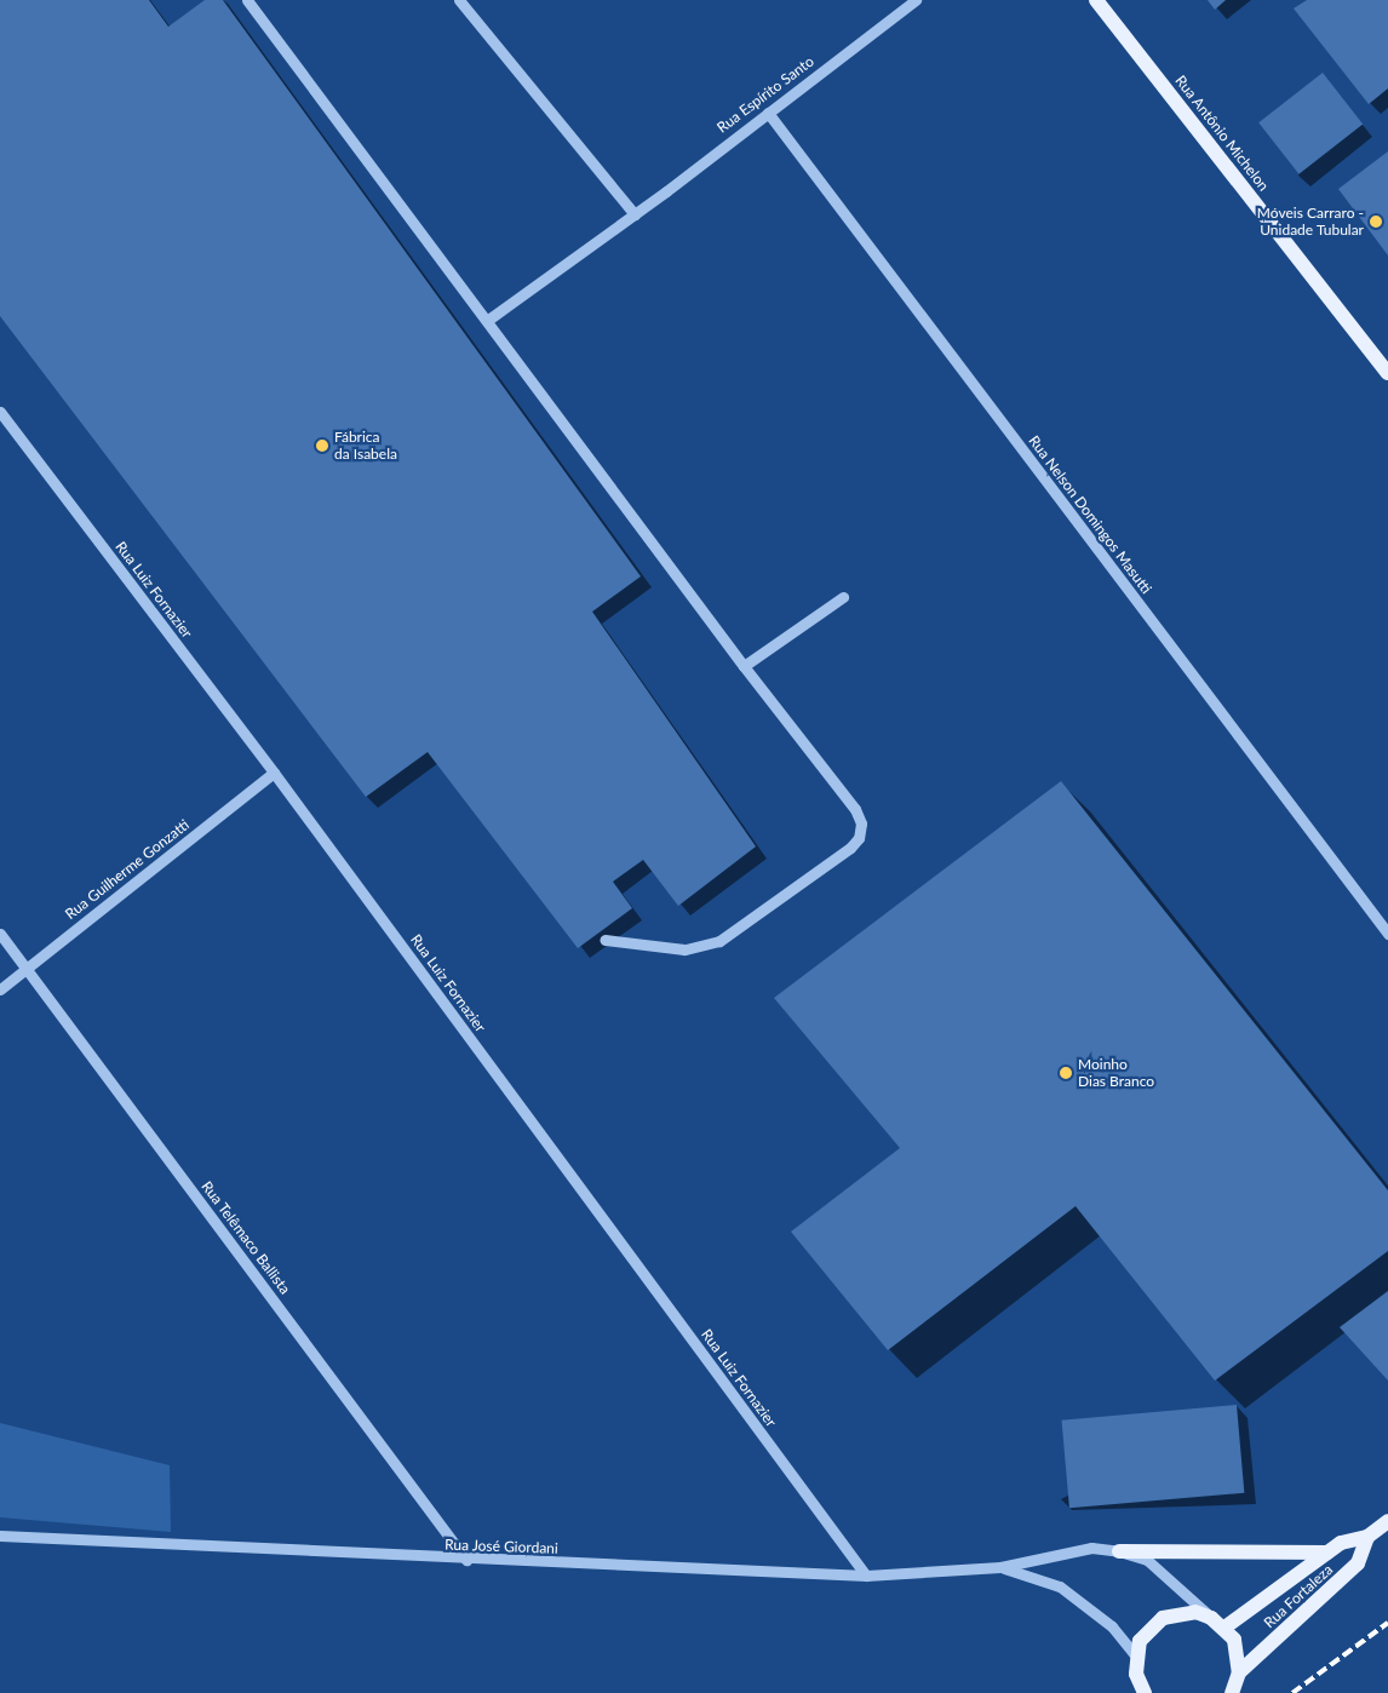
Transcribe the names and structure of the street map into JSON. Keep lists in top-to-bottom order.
{
  "streets": {
    "main road": ["Rua Antônio Michelon", "Rua Fortaleza"],
    "street": [
      "Rua Espírito Santo",
      "Rua Nelson Domingos Masutti",
      "Rua Luiz Fornazier",
      "Rua Guilherme Gonzatti",
      "Rua Telêmaco Ballista",
      "Rua José Giordani"
    ]
  },
  "crossings": [
    ["Rua Espírito Santo", "Rua Nelson Domingos Masutti"],
    ["Rua Luiz Fornazier", "Rua Guilherme Gonzatti"],
    ["Rua Luiz Fornazier", "Rua José Giordani"],
    ["Rua Guilherme Gonzatti", "Rua Telêmaco Ballista"],
    ["Rua Telêmaco Ballista", "Rua José Giordani"]
  ],
  "places": ["Móveis Carraro - Unidade Tubular", "Fábrica da Isabela", "Moinho Dias Branco"]
}
